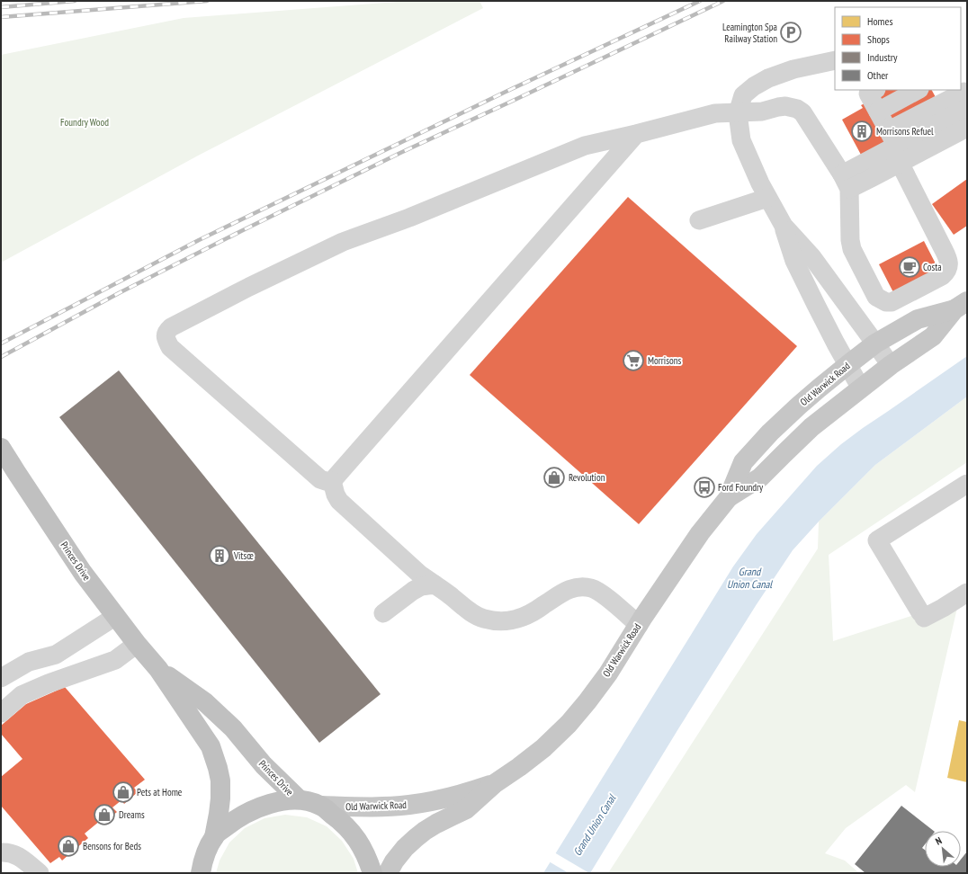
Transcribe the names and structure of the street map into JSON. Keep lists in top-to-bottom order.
{
  "streets": {
    "highway": ["Princes Drive"],
    "main road": ["Old Warwick Road"]
  },
  "water": ["Grand Union Canal"],
  "parks": ["Foundry Wood"],
  "places": {
    "parking": ["Leamington Spa Railway Station"],
    "building": ["Morrisons Refuel", "Vitsœ"],
    "cafe": ["Costa"],
    "supermarket": ["Morrisons"],
    "shop": [
      "Revolution",
      "Pets at Home",
      "Dreams",
      "Bensons for Beds"
    ],
    "bus stop": ["Ford Foundry"]
  },
  "legend": [
    "Homes",
    "Shops",
    "Industry",
    "Other"
  ],
  "north": "top left"
}
